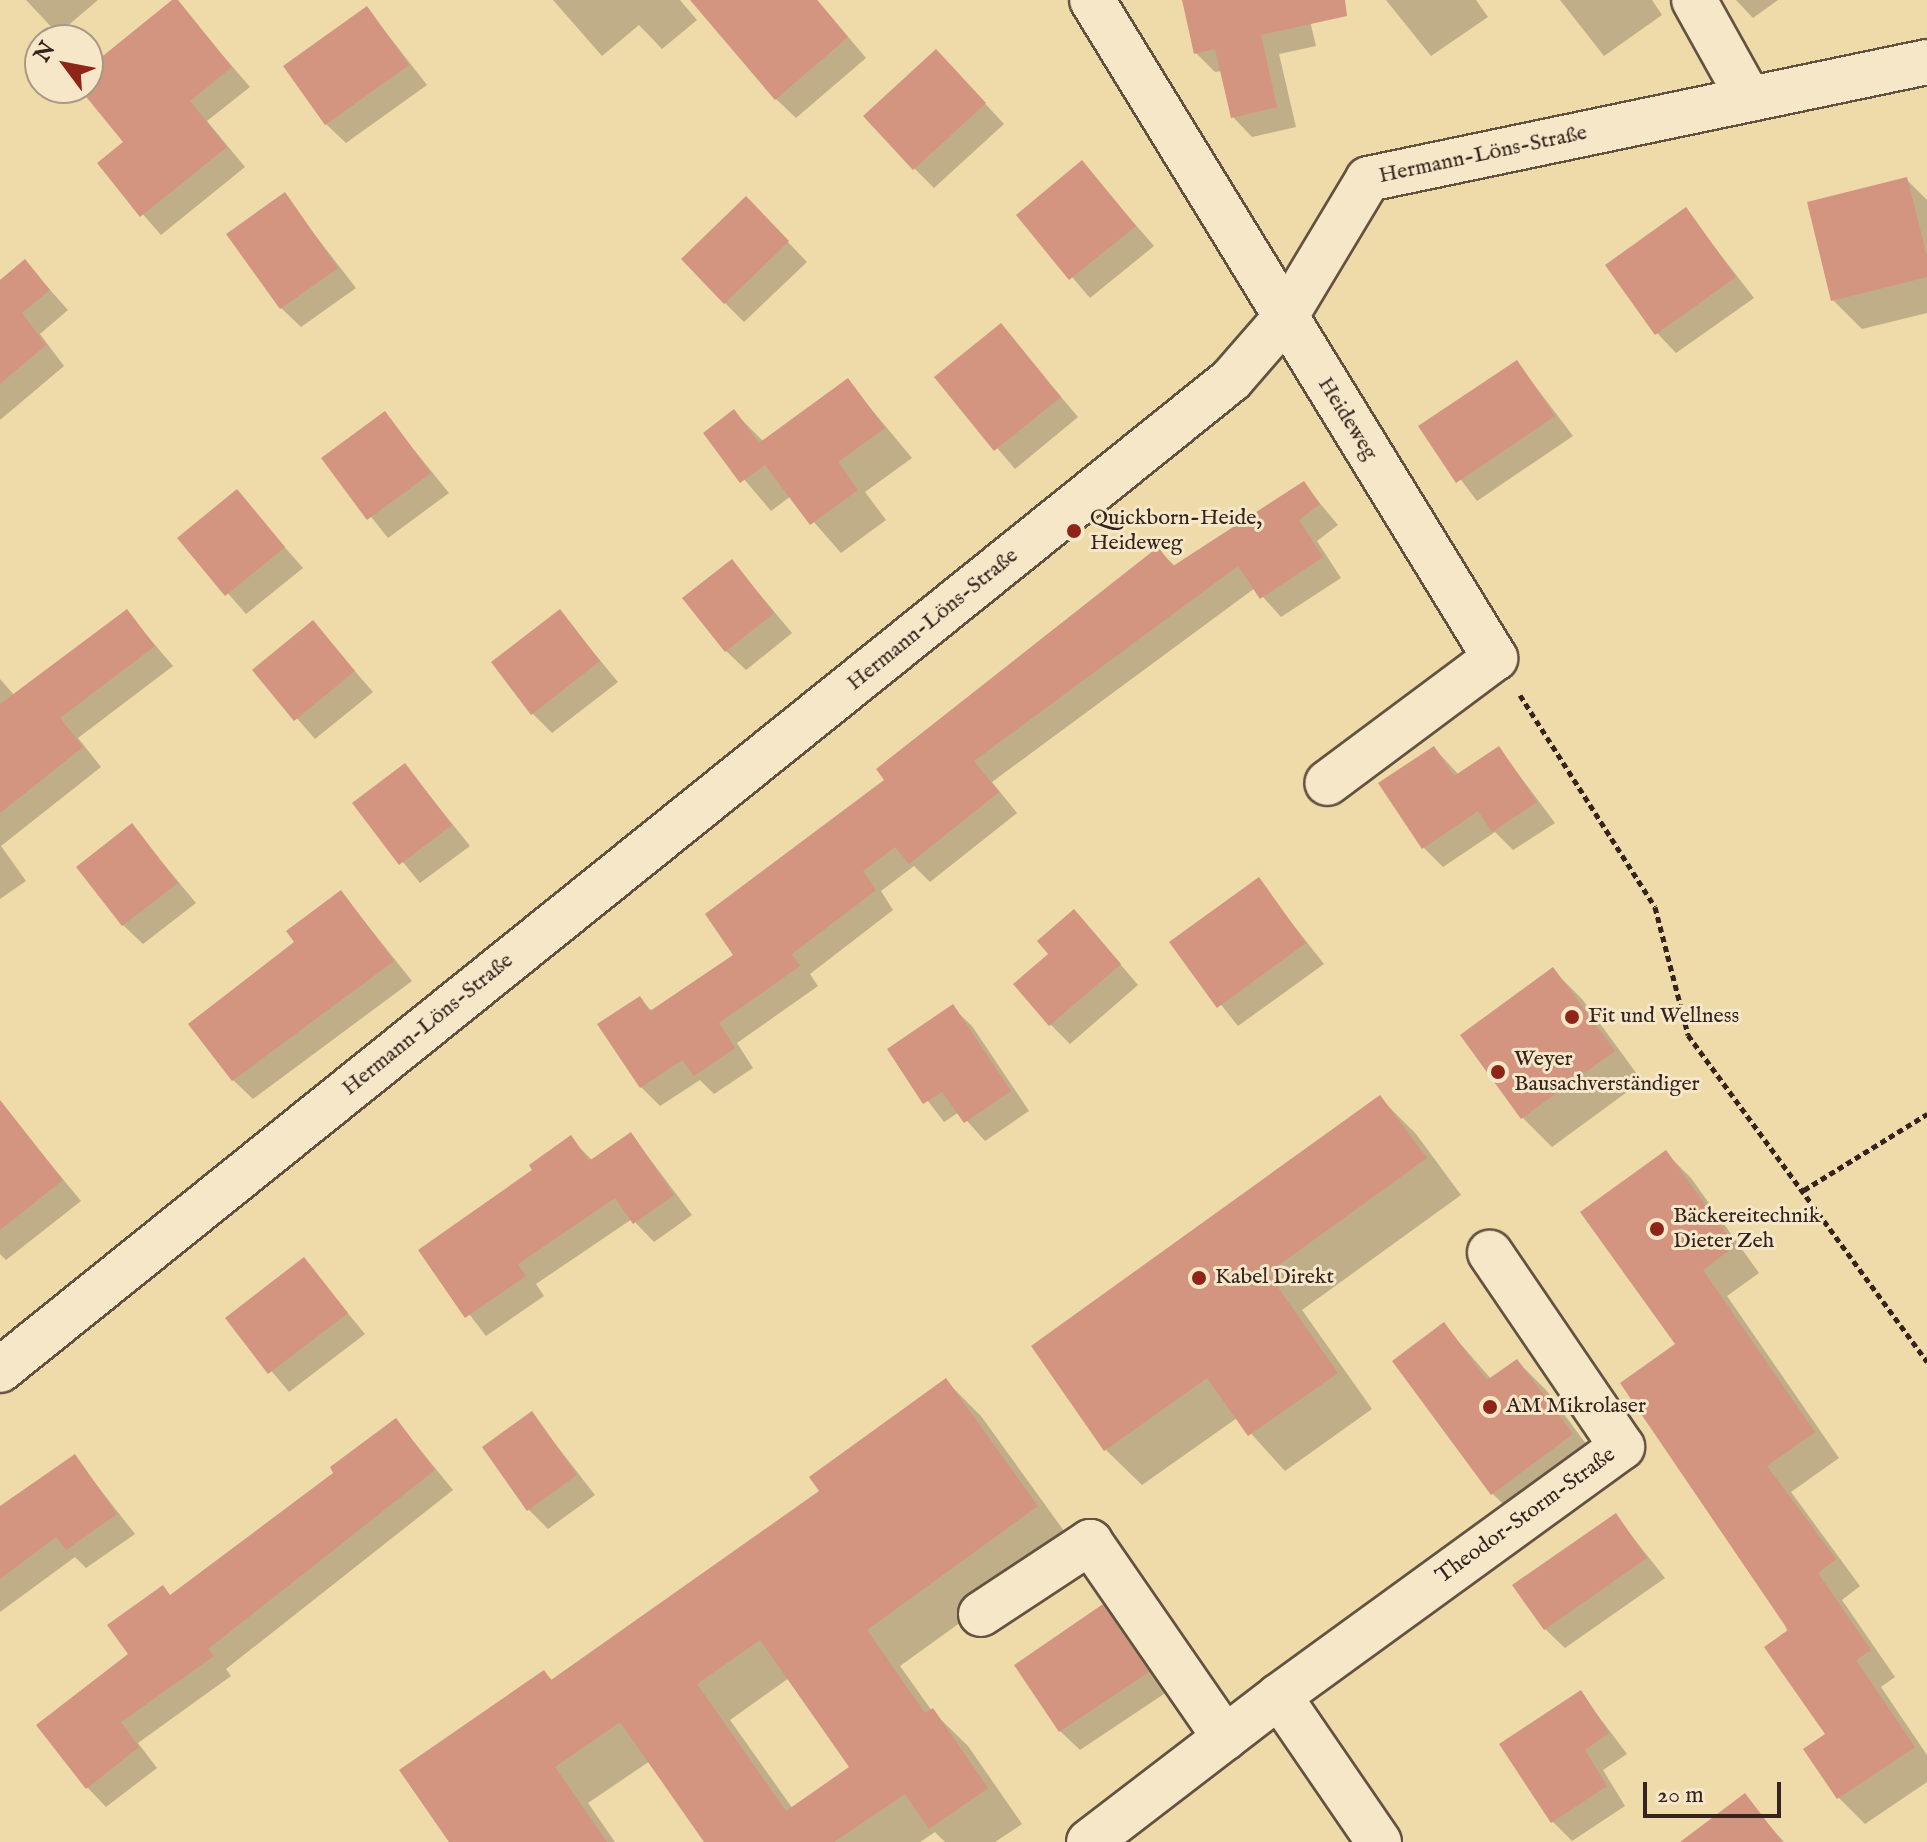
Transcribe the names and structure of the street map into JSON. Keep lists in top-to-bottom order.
{
  "streets": {
    "street": ["Hermann-Löns-Straße", "Heideweg", "Theodor-Storm-Straße"]
  },
  "crossings": [
    ["Hermann-Löns-Straße", "Heideweg"]
  ],
  "places": [
    "Quickborn-Heide, Heideweg",
    "Fit und Wellness",
    "Weyer Bausachverständiger",
    "Bäckereitechnik Dieter Zeh",
    "Kabel Direkt",
    "AM Mikrolaser"
  ],
  "scale_bar": "20 m",
  "north": "top left"
}
